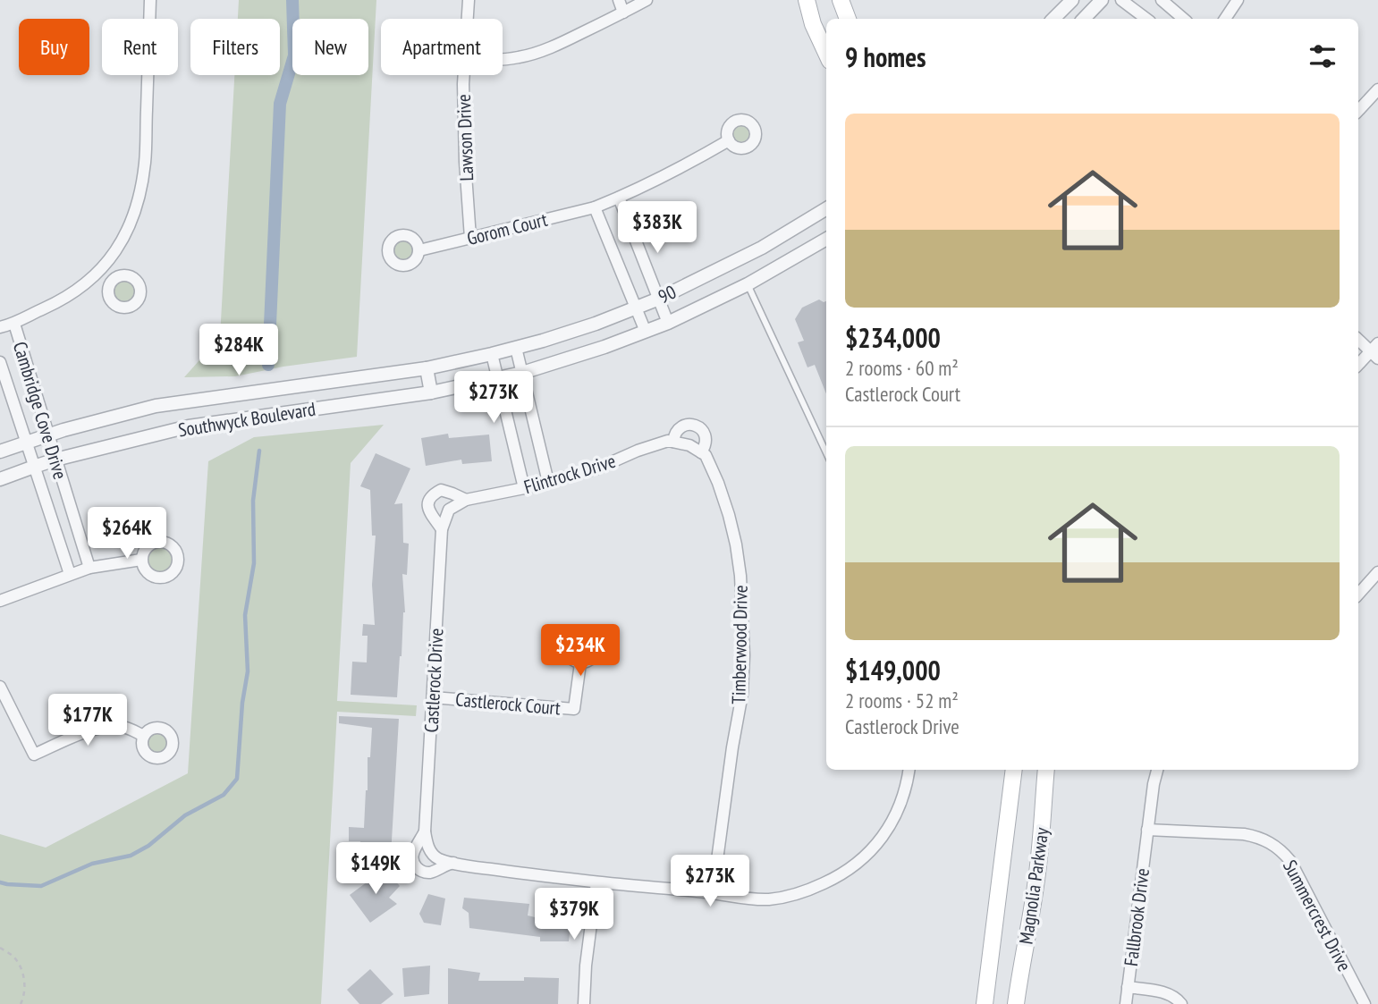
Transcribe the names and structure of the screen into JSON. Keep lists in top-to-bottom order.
{
  "streets": {
    "main road": ["Magnolia Parkway"],
    "street": [
      "Lawson Drive",
      "Gorom Court",
      "90",
      "Cambridge Cove Drive",
      "Southwyck Boulevard",
      "Flintrock Drive",
      "Timberwood Drive",
      "Castlerock Drive",
      "Castlerock Court",
      "Summercrest Drive",
      "Fallbrook Drive"
    ]
  },
  "crossings": [
    ["Lawson Drive", "Gorom Court"],
    ["90", "Southwyck Boulevard"],
    ["Cambridge Cove Drive", "Southwyck Boulevard"],
    ["Flintrock Drive", "Timberwood Drive"],
    ["Flintrock Drive", "Castlerock Drive"],
    ["Castlerock Drive", "Castlerock Court"],
    ["Summercrest Drive", "Fallbrook Drive"]
  ],
  "page": {
    "chip": [
      "Buy",
      "Rent",
      "Filters",
      "New",
      "Apartment"
    ],
    "heading": "9 homes",
    "list": [
      {
        "name": "$234,000",
        "note": "2 rooms · 60 m² · Castlerock Court"
      },
      {
        "name": "$149,000",
        "note": "2 rooms · 52 m² · Castlerock Drive"
      }
    ],
    "price": [
      "$383K",
      "$284K",
      "$273K",
      "$264K",
      "$234K",
      "$177K",
      "$149K",
      "$273K",
      "$379K"
    ]
  }
}
